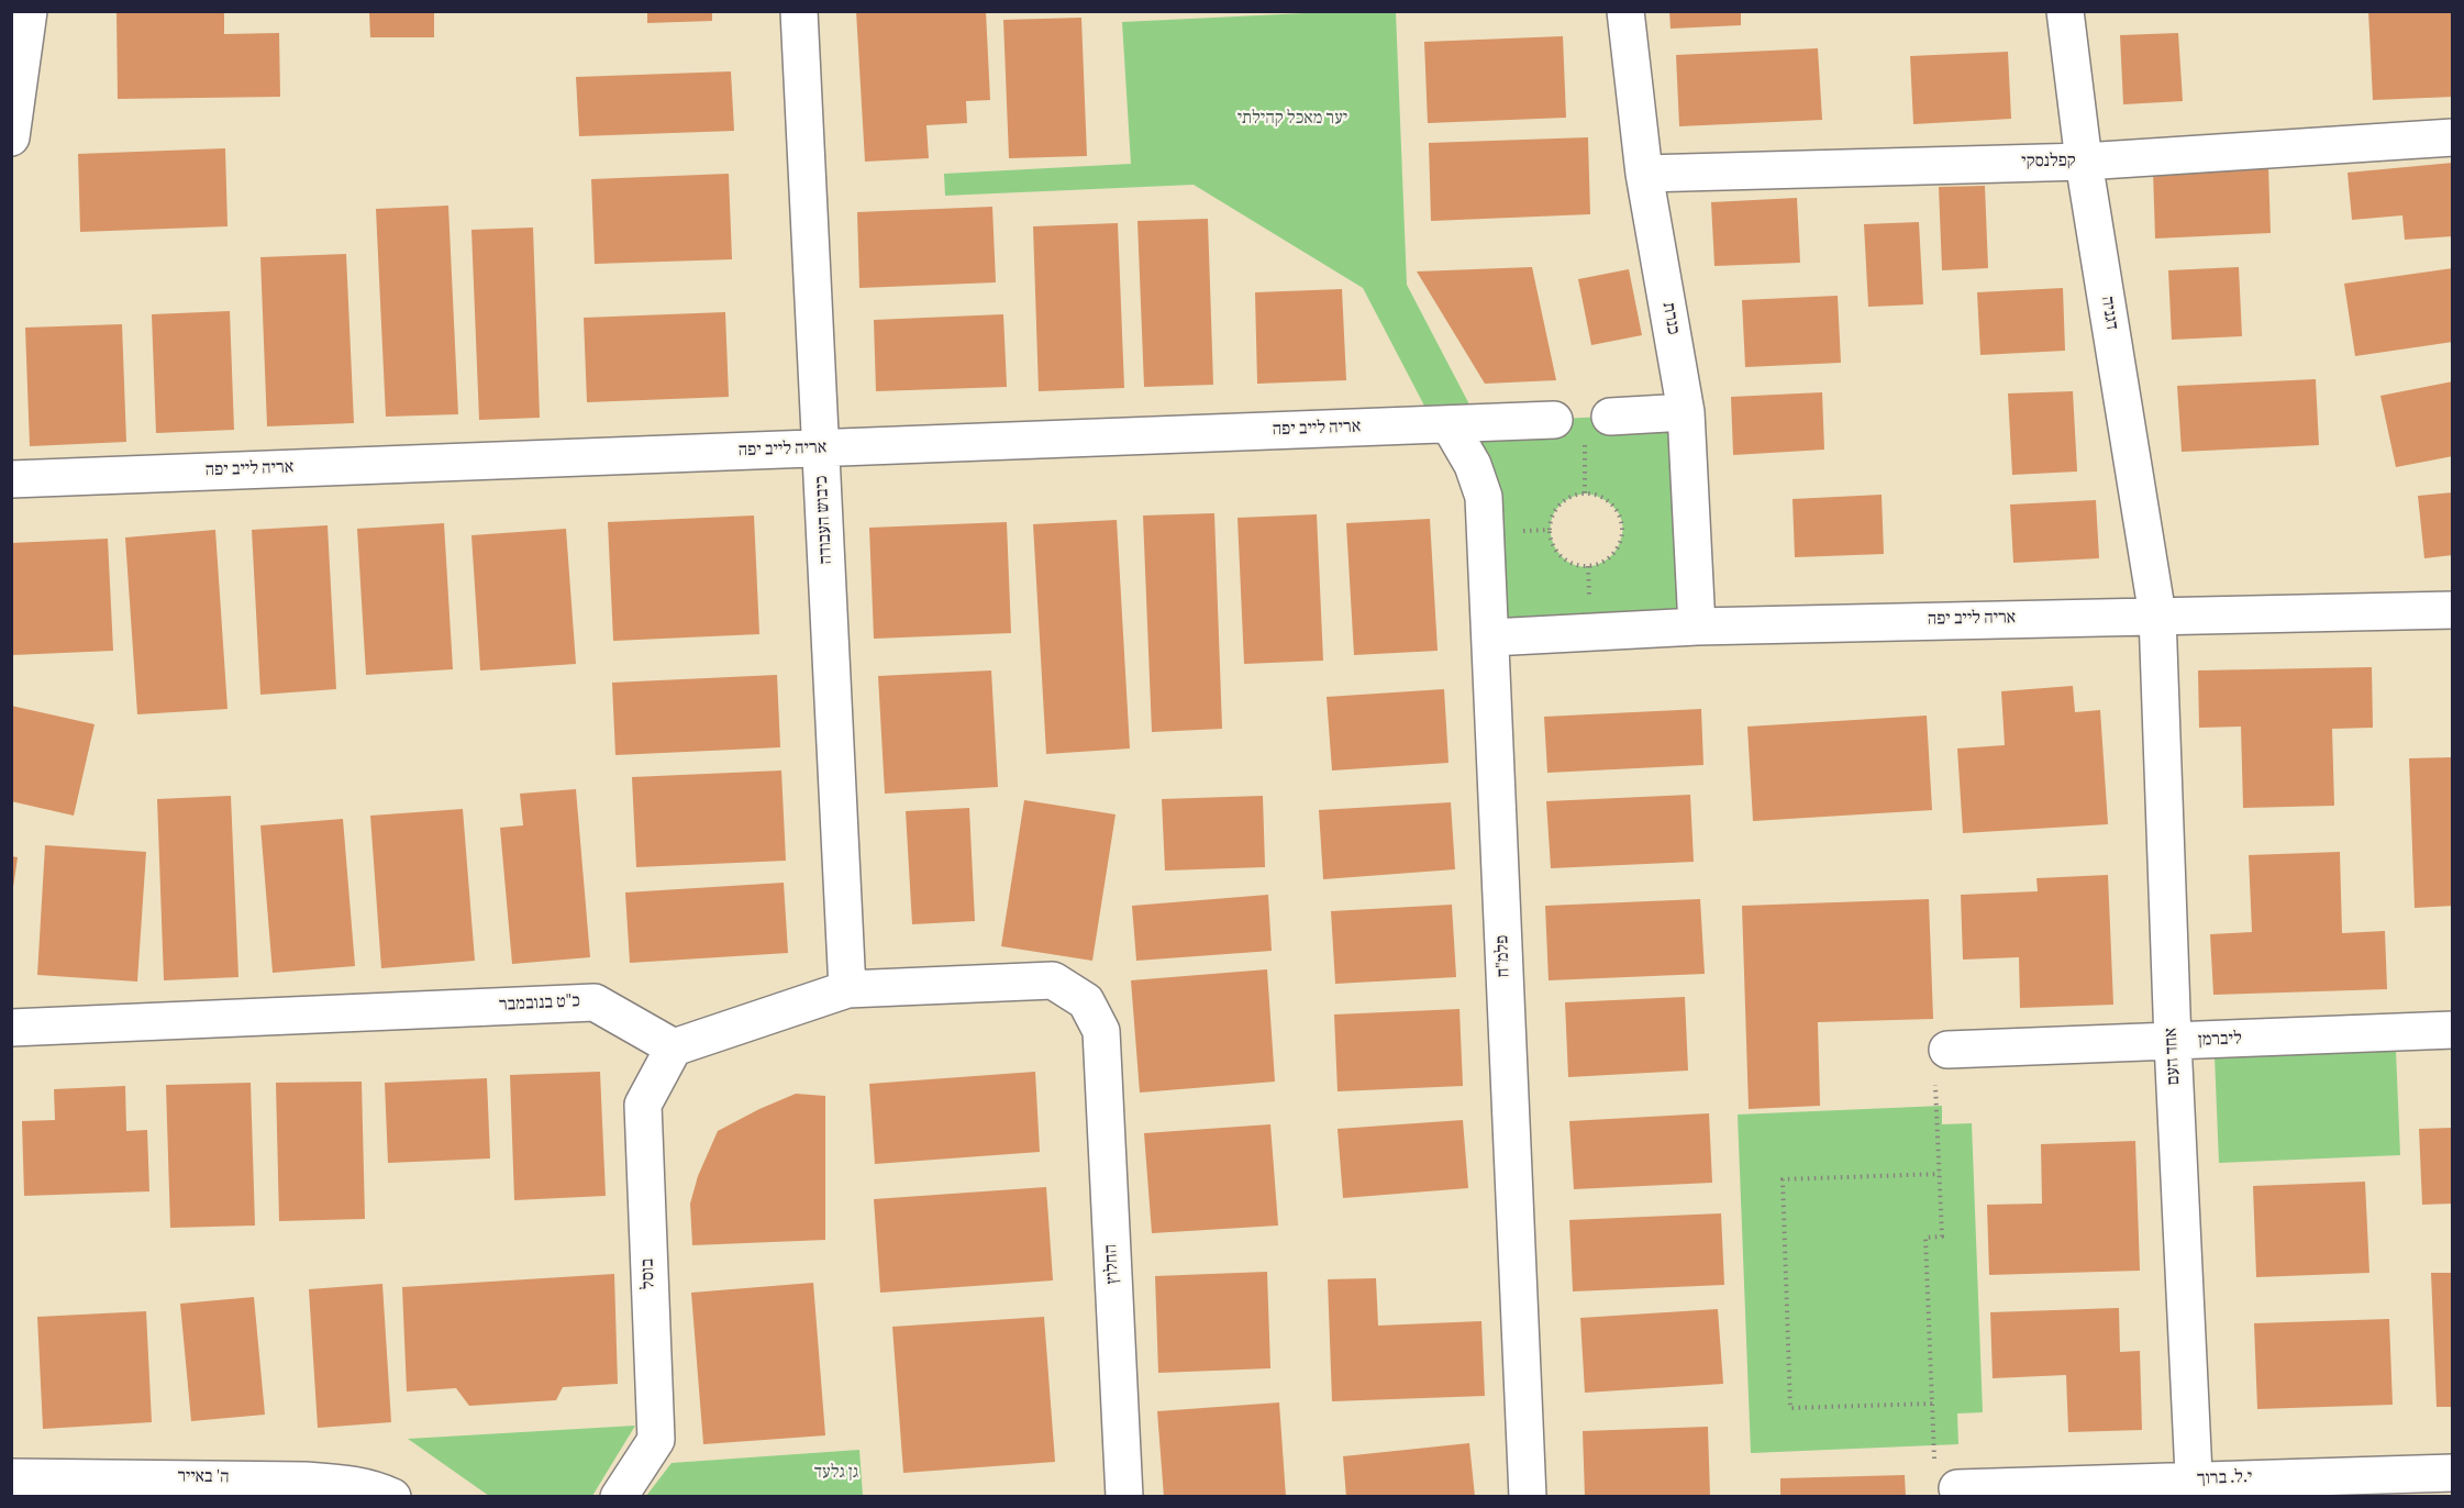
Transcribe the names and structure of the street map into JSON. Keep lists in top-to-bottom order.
{
  "streets": {
    "street": [
      "קפלנסקי",
      "דגניה",
      "כנרת",
      "אריה לייב יפה",
      "כיבוש העבודה",
      "פלמ\"ח",
      "כ\"ט בנובמבר",
      "ליברמן",
      "אחד העם",
      "החלוץ",
      "בוסל",
      "ה' באייר",
      "י.ל. ברוך"
    ]
  },
  "crossings": [
    ["קפלנסקי", "דגניה"],
    ["קפלנסקי", "כנרת"],
    ["דגניה", "אריה לייב יפה"],
    ["דגניה", "אחד העם"],
    ["כנרת", "אריה לייב יפה"],
    ["אריה לייב יפה", "כיבוש העבודה"],
    ["אריה לייב יפה", "פלמ\"ח"],
    ["אריה לייב יפה", "אחד העם"],
    ["כיבוש העבודה", "החלוץ"],
    ["כ\"ט בנובמבר", "בוסל"],
    ["ליברמן", "אחד העם"],
    ["אחד העם", "י.ל. ברוך"]
  ],
  "parks": ["יער מאכל קהילתי", "גן גלעד"]
}
